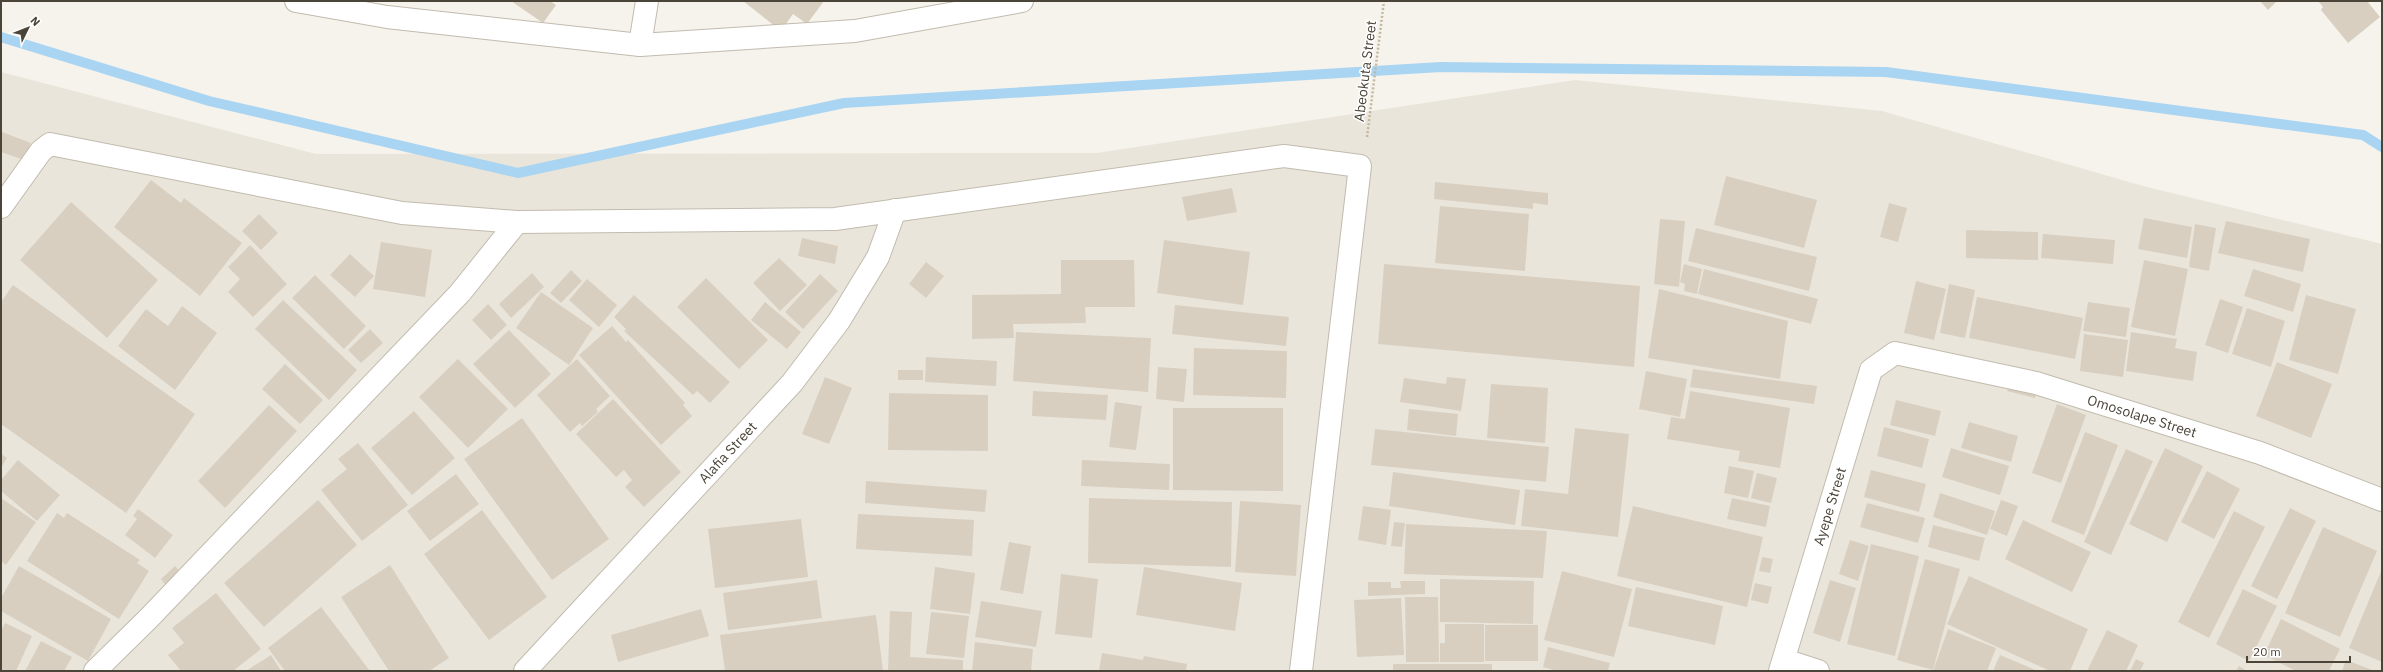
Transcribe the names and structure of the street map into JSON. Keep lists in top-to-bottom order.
{
  "streets": {
    "street": ["Omosolape Street", "Alafia Street", "Ayepe Street"],
    "path": ["Abeokuta Street"]
  },
  "crossings": [
    ["Omosolape Street", "Ayepe Street"]
  ],
  "scale_bar": "20 m",
  "north": "top right"
}
